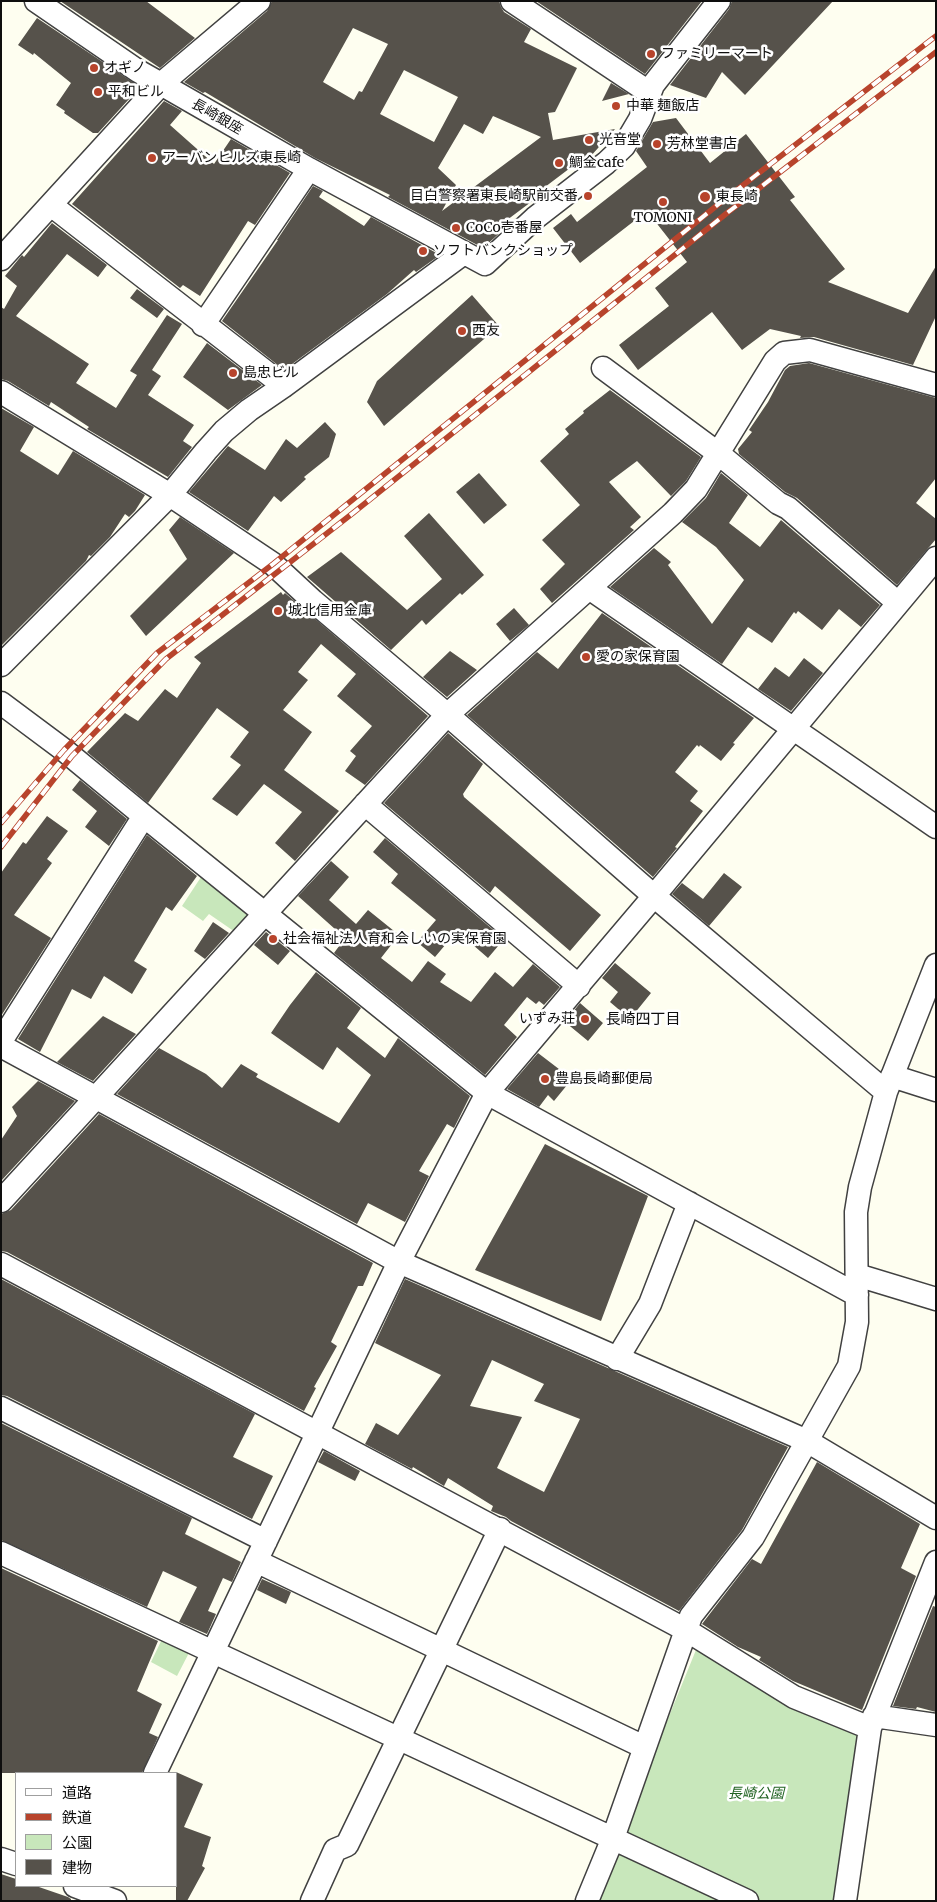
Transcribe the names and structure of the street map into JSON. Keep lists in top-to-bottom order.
{
  "streets": {
    "street": ["長崎銀座"]
  },
  "districts": ["長崎四丁目"],
  "parks": ["長崎公園"],
  "places": [
    "ファミリーマート",
    "オギノ",
    "平和ビル",
    "中華 麺飯店",
    "光音堂",
    "芳林堂書店",
    "アーバンヒルズ東長崎",
    "鯛金cafe",
    "目白警察署東長崎駅前交番",
    "東長崎",
    "TOMONI",
    "CoCo壱番屋",
    "ソフトバンクショップ",
    "西友",
    "島忠ビル",
    "城北信用金庫",
    "愛の家保育園",
    "社会福祉法人育和会しいの実保育園",
    "いずみ荘",
    "豊島長崎郵便局"
  ],
  "legend": [
    "道路",
    "鉄道",
    "公園",
    "建物"
  ]
}
